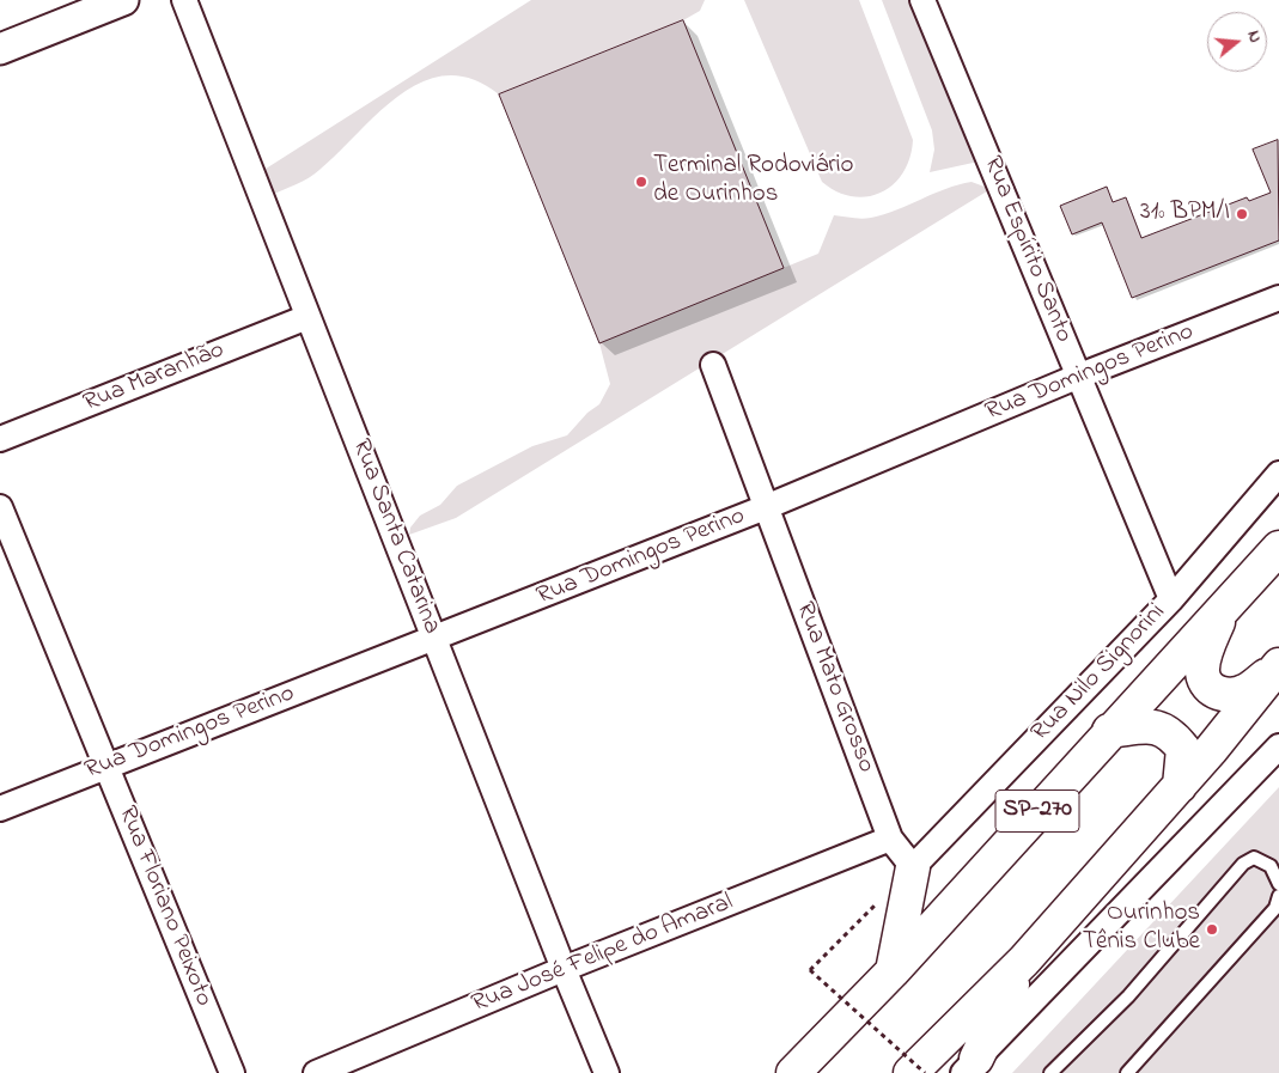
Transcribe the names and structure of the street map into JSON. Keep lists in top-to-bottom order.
{
  "streets": {
    "highway": ["SP-270"],
    "street": [
      "Rua Espírito Santo",
      "Rua Domingos Perino",
      "Rua Maranhão",
      "Rua Santa Catarina",
      "Rua Nilo Signorini",
      "Rua Mato Grosso",
      "Rua Floriano Peixoto",
      "Rua José Felipe do Amaral"
    ]
  },
  "crossings": [
    ["Rua Espírito Santo", "Rua Domingos Perino"],
    ["Rua Espírito Santo", "Rua Nilo Signorini"],
    ["Rua Domingos Perino", "Rua Santa Catarina"],
    ["Rua Domingos Perino", "Rua Mato Grosso"],
    ["Rua Domingos Perino", "Rua Floriano Peixoto"],
    ["Rua Maranhão", "Rua Santa Catarina"],
    ["Rua Santa Catarina", "Rua José Felipe do Amaral"],
    ["Rua Nilo Signorini", "Rua Mato Grosso"],
    ["Rua Mato Grosso", "Rua José Felipe do Amaral"]
  ],
  "places": ["Terminal Rodoviário de Ourinhos", "31º BPM/I", "Ourinhos Tênis Clube"],
  "north": "right"
}
